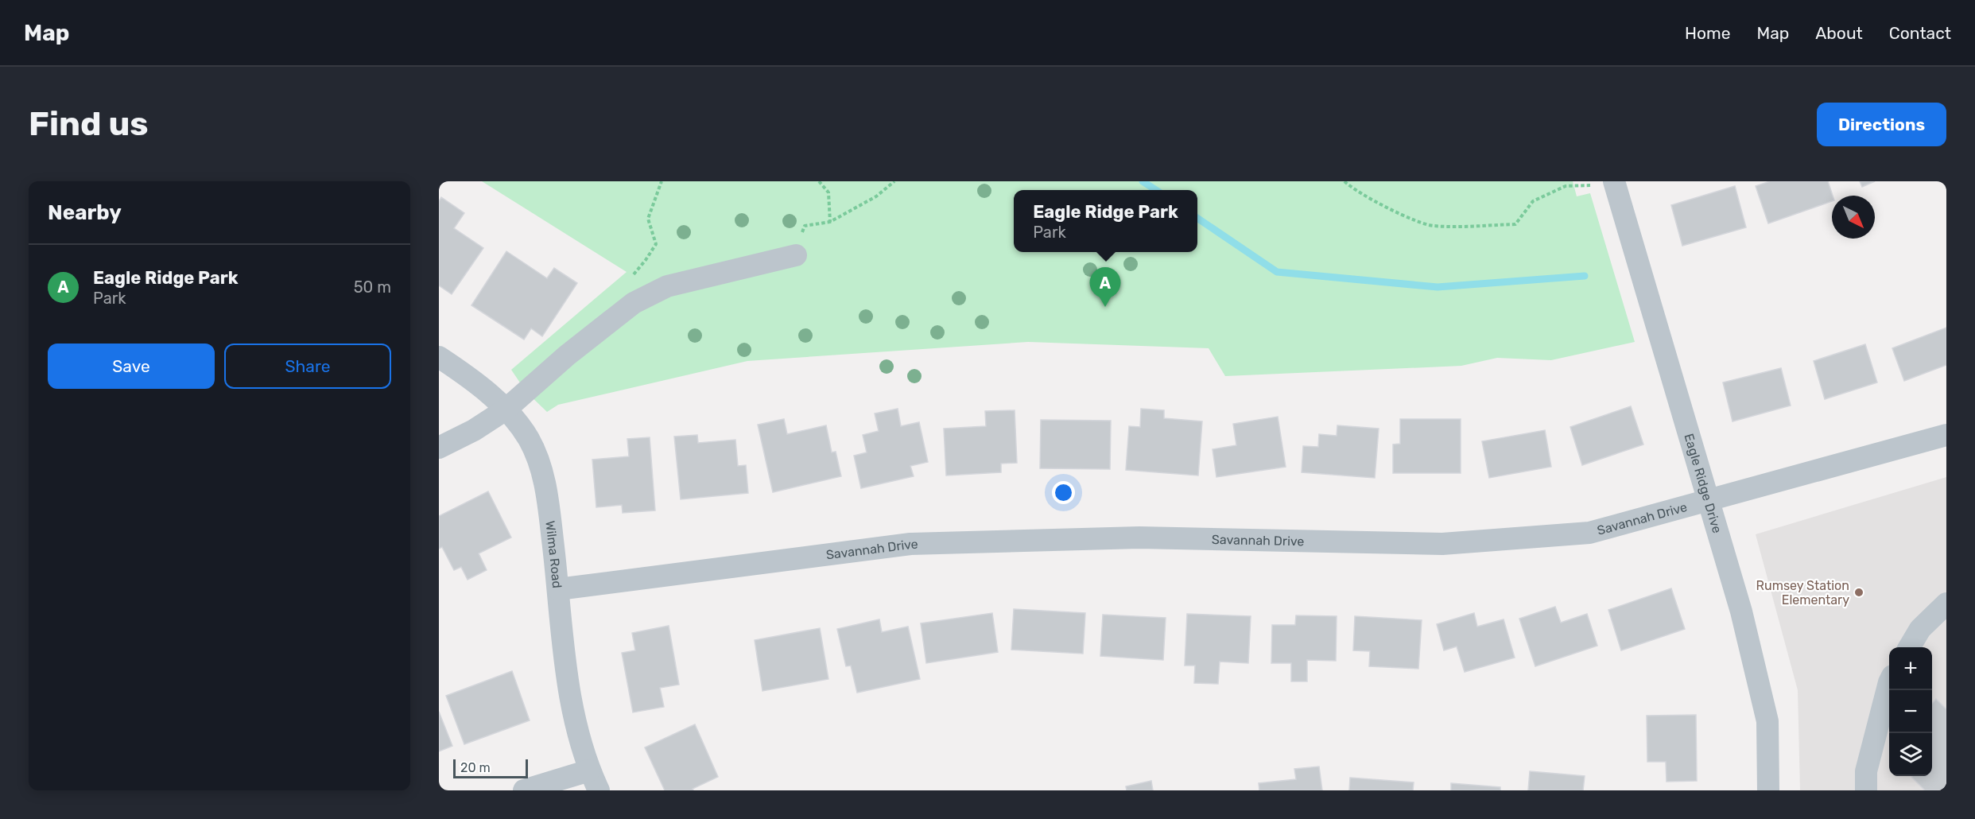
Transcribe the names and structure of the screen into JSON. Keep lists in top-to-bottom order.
{
  "streets": {
    "street": ["Eagle Ridge Drive", "Savannah Drive", "Wilma Road"]
  },
  "crossings": [
    ["Eagle Ridge Drive", "Savannah Drive"],
    ["Savannah Drive", "Wilma Road"]
  ],
  "places": ["Rumsey Station Elementary"],
  "scale_bar": "20 m",
  "north": "bottom right",
  "page": {
    "header": "Map",
    "nav": [
      "Home",
      "Map",
      "About",
      "Contact"
    ],
    "buttons": [
      "Directions",
      ["Save", "Share"]
    ],
    "title": "Find us",
    "heading": "Nearby",
    "popup": ["Eagle Ridge Park", "Park"],
    "list": [
      {
        "mark": "A",
        "name": "Eagle Ridge Park",
        "note": "Park",
        "value": "50 m"
      }
    ],
    "pins": "A",
    "map_buttons": ["+", "−"],
    "scale": "20 m"
  }
}
